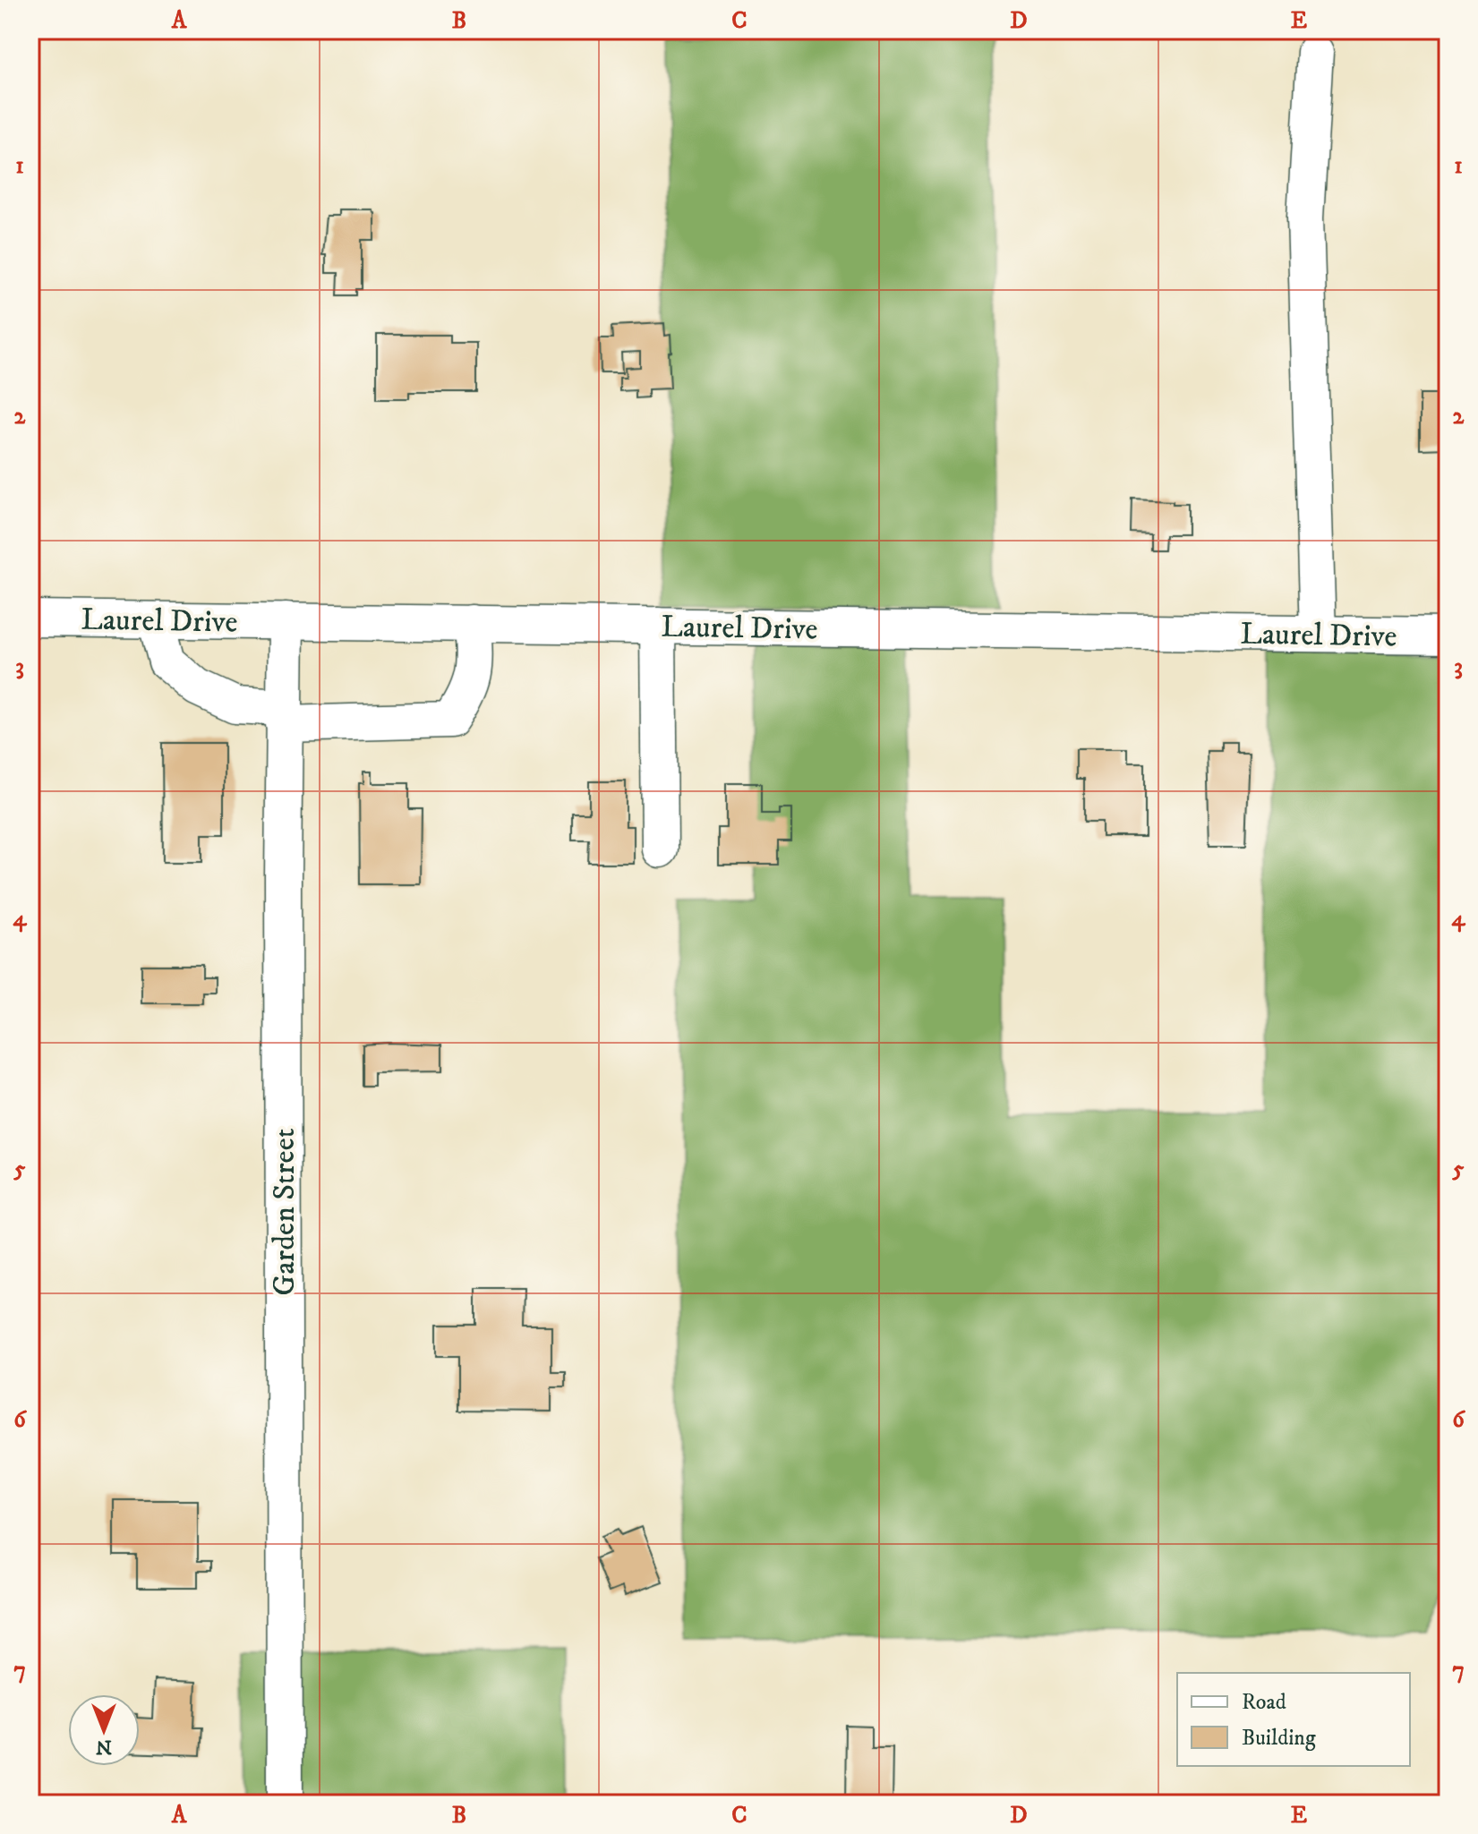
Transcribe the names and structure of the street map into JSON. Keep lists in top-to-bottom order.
{
  "streets": {
    "street": ["Laurel Drive", "Garden Street"]
  },
  "crossings": [
    ["Laurel Drive", "Garden Street"]
  ],
  "legend": ["Road", "Building"],
  "north": "bottom",
  "grid": {
    "columns": [
      "A",
      "B",
      "C",
      "D",
      "E"
    ],
    "rows": [
      "1",
      "2",
      "3",
      "4",
      "5",
      "6",
      "7"
    ]
  }
}
